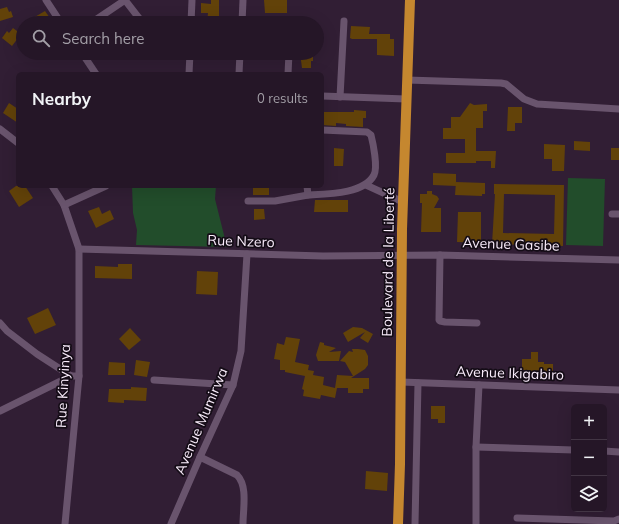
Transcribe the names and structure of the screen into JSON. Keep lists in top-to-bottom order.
{
  "streets": {
    "highway": ["Boulevard de la Liberté"],
    "street": [
      "Rue Nzero",
      "Avenue Gasibe",
      "Avenue Ikigabiro",
      "Rue Kinyinya",
      "Avenue Mumirwa"
    ]
  },
  "crossings": [
    ["Rue Nzero", "Avenue Gasibe"],
    ["Rue Nzero", "Boulevard de la Liberté"],
    ["Rue Nzero", "Rue Kinyinya"],
    ["Rue Nzero", "Avenue Mumirwa"],
    ["Avenue Gasibe", "Boulevard de la Liberté"],
    ["Boulevard de la Liberté", "Avenue Ikigabiro"]
  ],
  "page": {
    "search": "Search here",
    "heading": ["Nearby", "0 results"],
    "map_buttons": ["+", "−"]
  }
}
